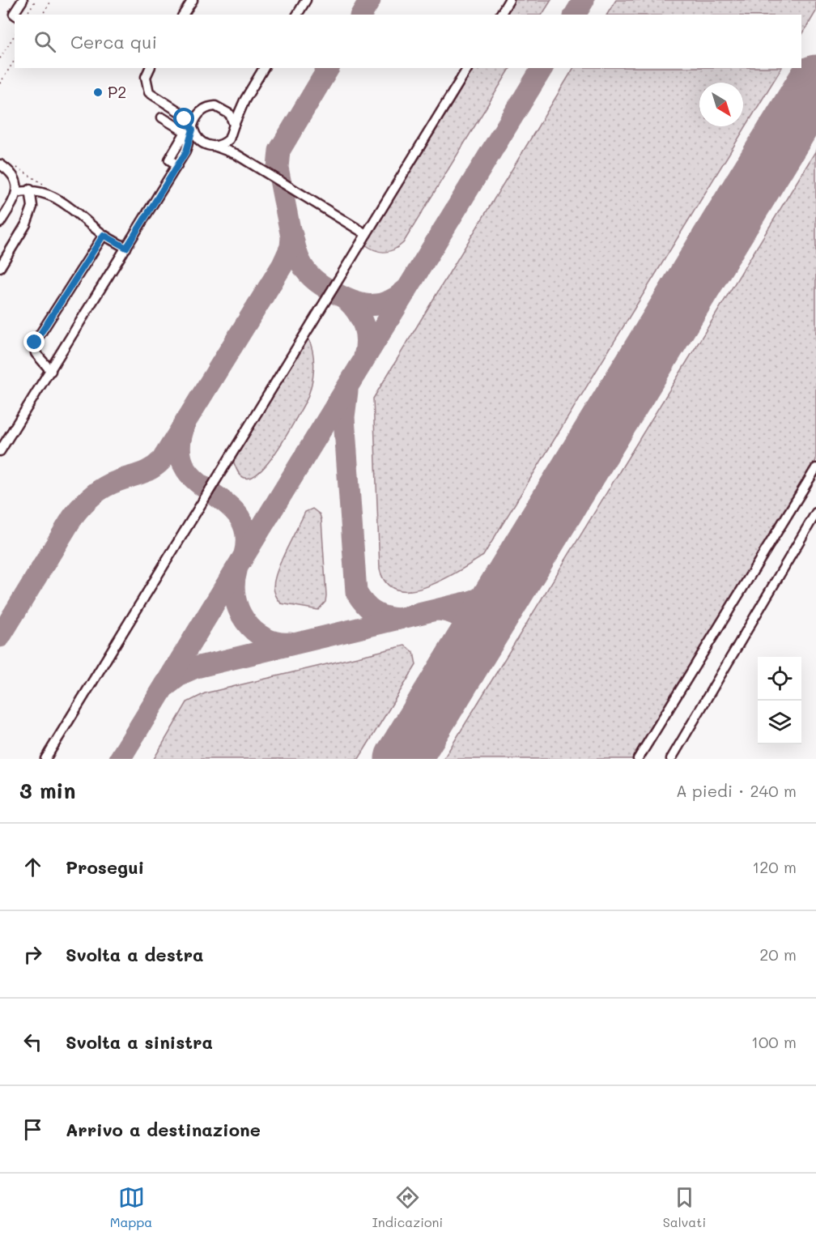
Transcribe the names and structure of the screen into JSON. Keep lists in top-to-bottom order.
{
  "places": ["P2"],
  "north": "bottom right",
  "page": {
    "search": "Cerca qui",
    "heading": ["3 min", "A piedi · 240 m"],
    "list": [
      ["Prosegui", "120 m"],
      ["Svolta a destra", "20 m"],
      ["Svolta a sinistra", "100 m"],
      "Arrivo a destinazione"
    ],
    "nav": ["Mappa", "Indicazioni", "Salvati"]
  }
}
